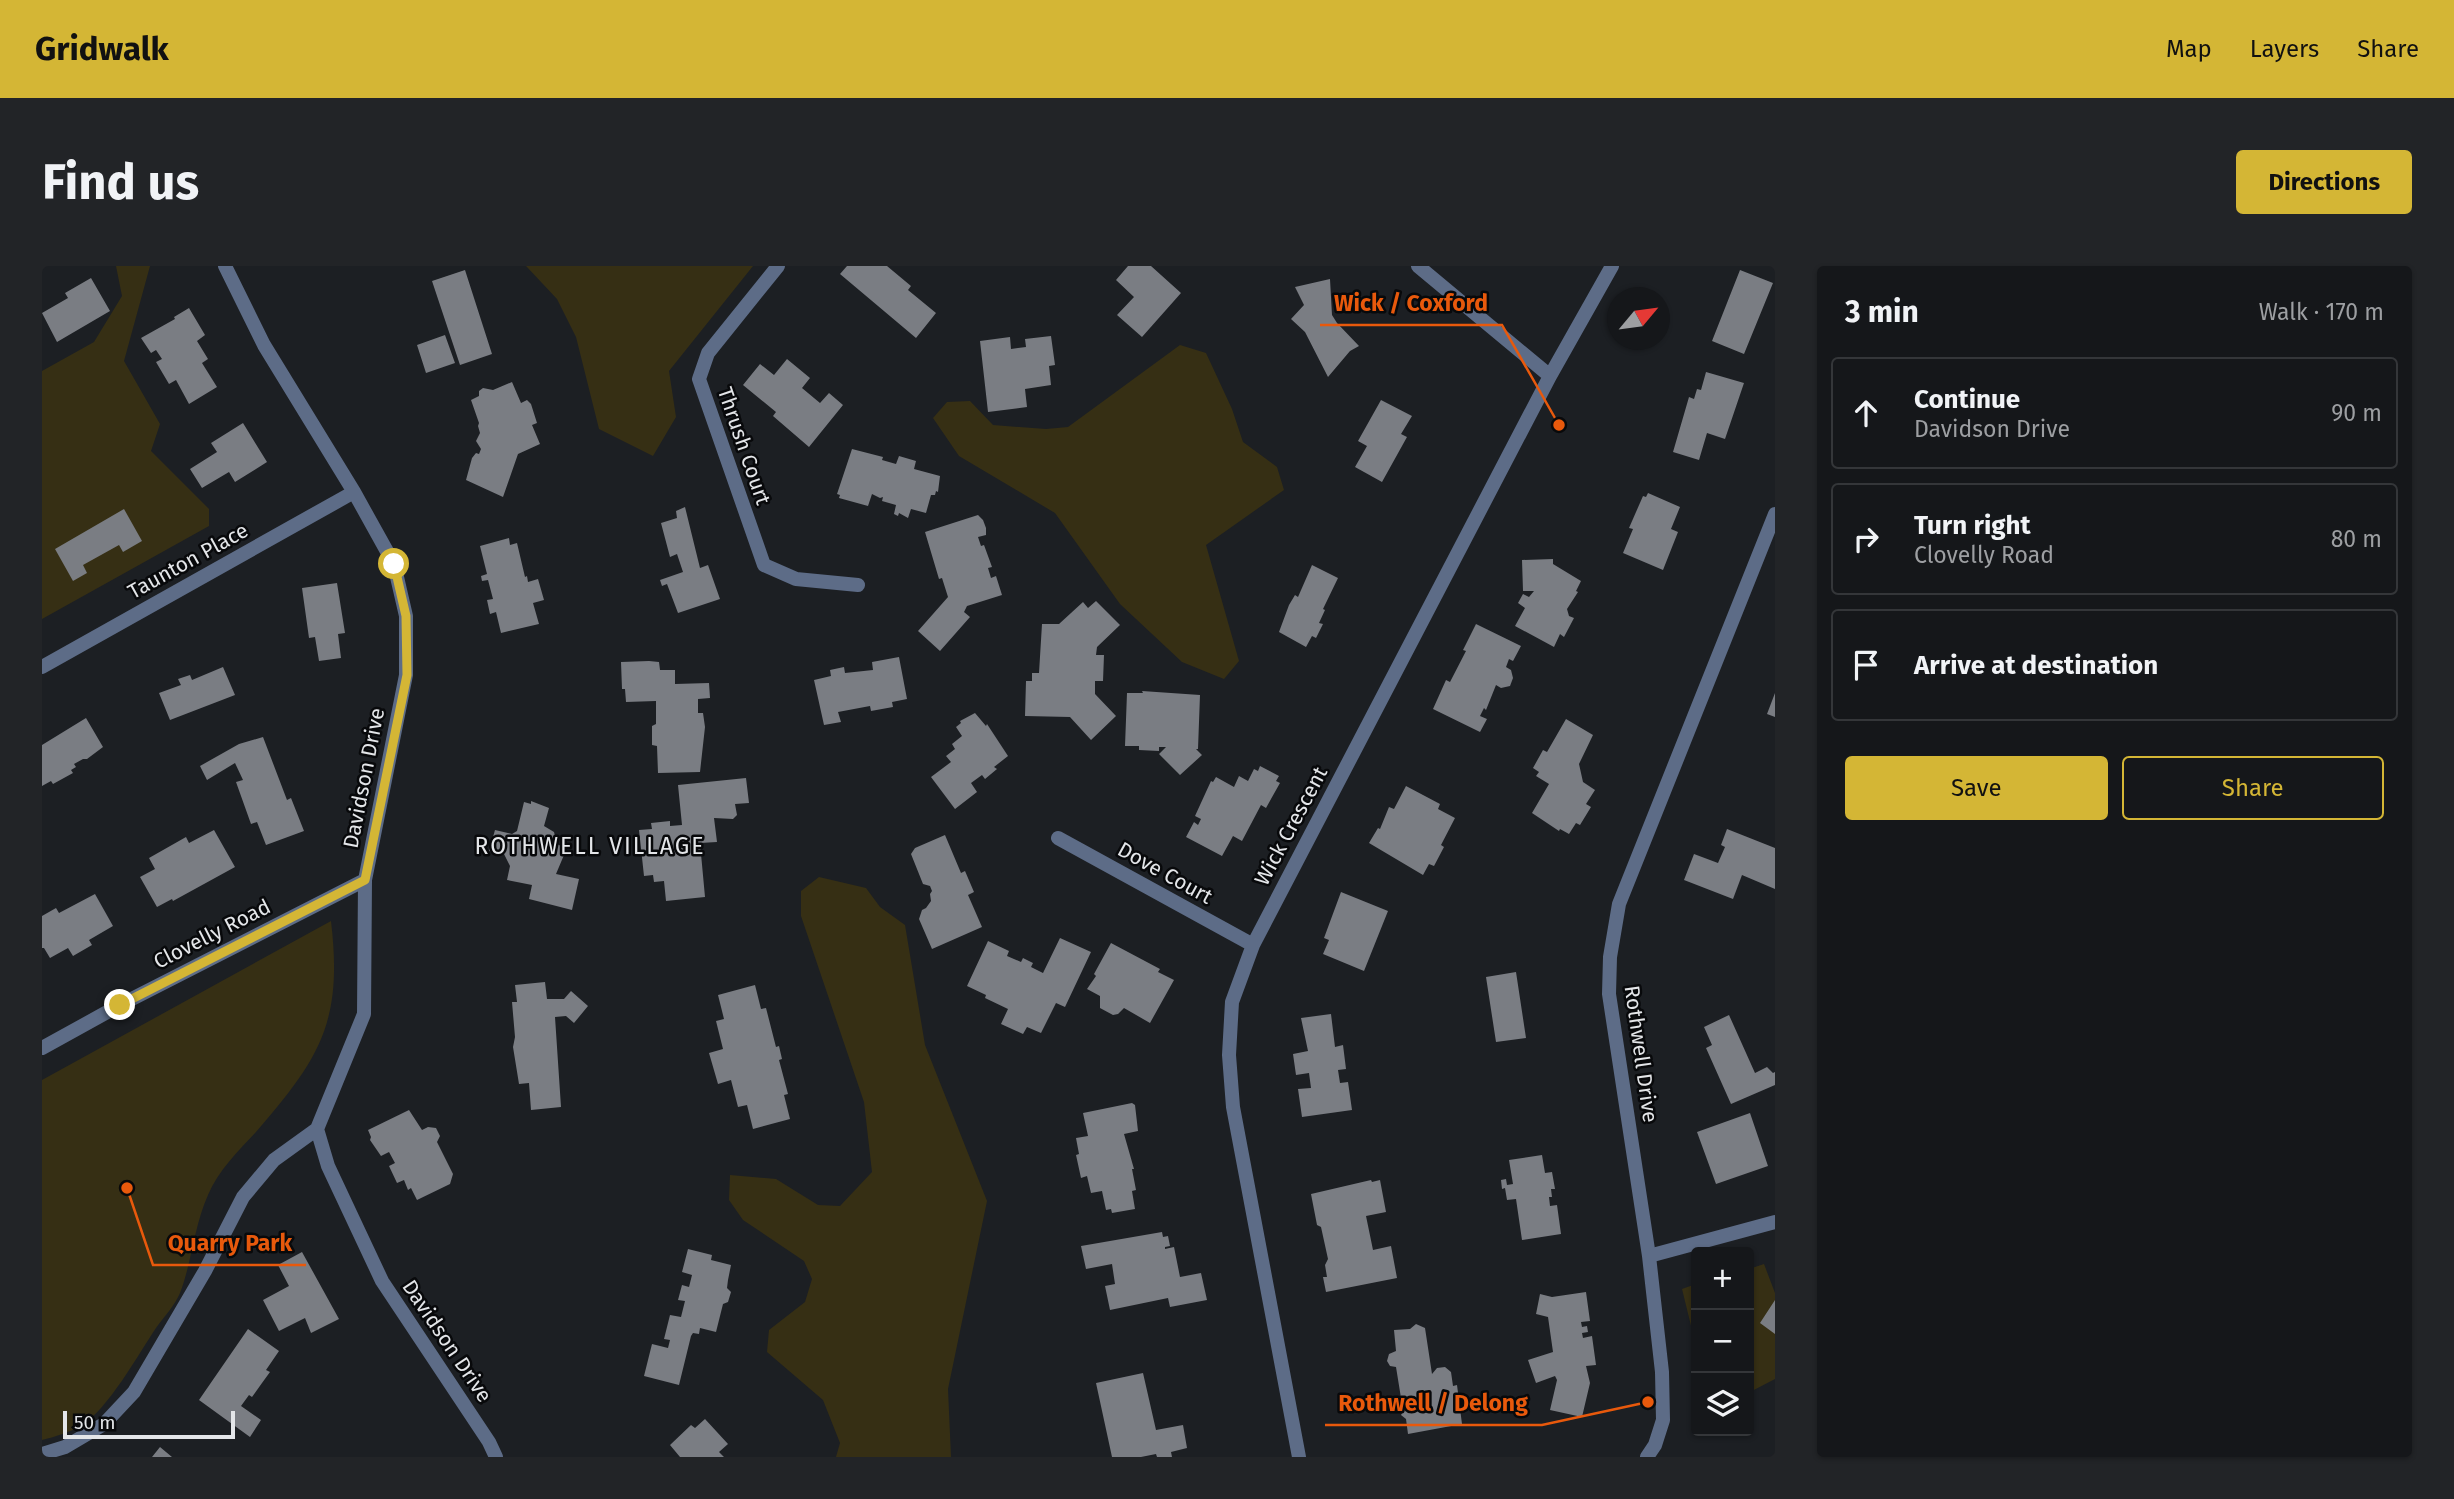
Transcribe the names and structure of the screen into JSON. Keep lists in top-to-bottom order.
{
  "streets": {
    "street": [
      "Thrush Court",
      "Taunton Place",
      "Davidson Drive",
      "Wick Crescent",
      "Dove Court",
      "Clovelly Road",
      "Rothwell Drive"
    ]
  },
  "crossings": [
    ["Taunton Place", "Davidson Drive"],
    ["Davidson Drive", "Clovelly Road"],
    ["Wick Crescent", "Dove Court"]
  ],
  "districts": ["ROTHWELL VILLAGE"],
  "places": ["Wick / Coxford", "Quarry Park", "Rothwell / Delong"],
  "scale_bar": "50 m",
  "north": "top right",
  "page": {
    "header": "Gridwalk",
    "nav": ["Map", "Layers", "Share"],
    "buttons": [
      "Directions",
      ["Save", "Share"]
    ],
    "title": "Find us",
    "heading": ["3 min", "Walk · 170 m"],
    "list": [
      ["Continue", "Davidson Drive", "90 m"],
      ["Turn right", "Clovelly Road", "80 m"],
      "Arrive at destination"
    ],
    "map_buttons": ["+", "−"],
    "scale": "50 m"
  }
}
